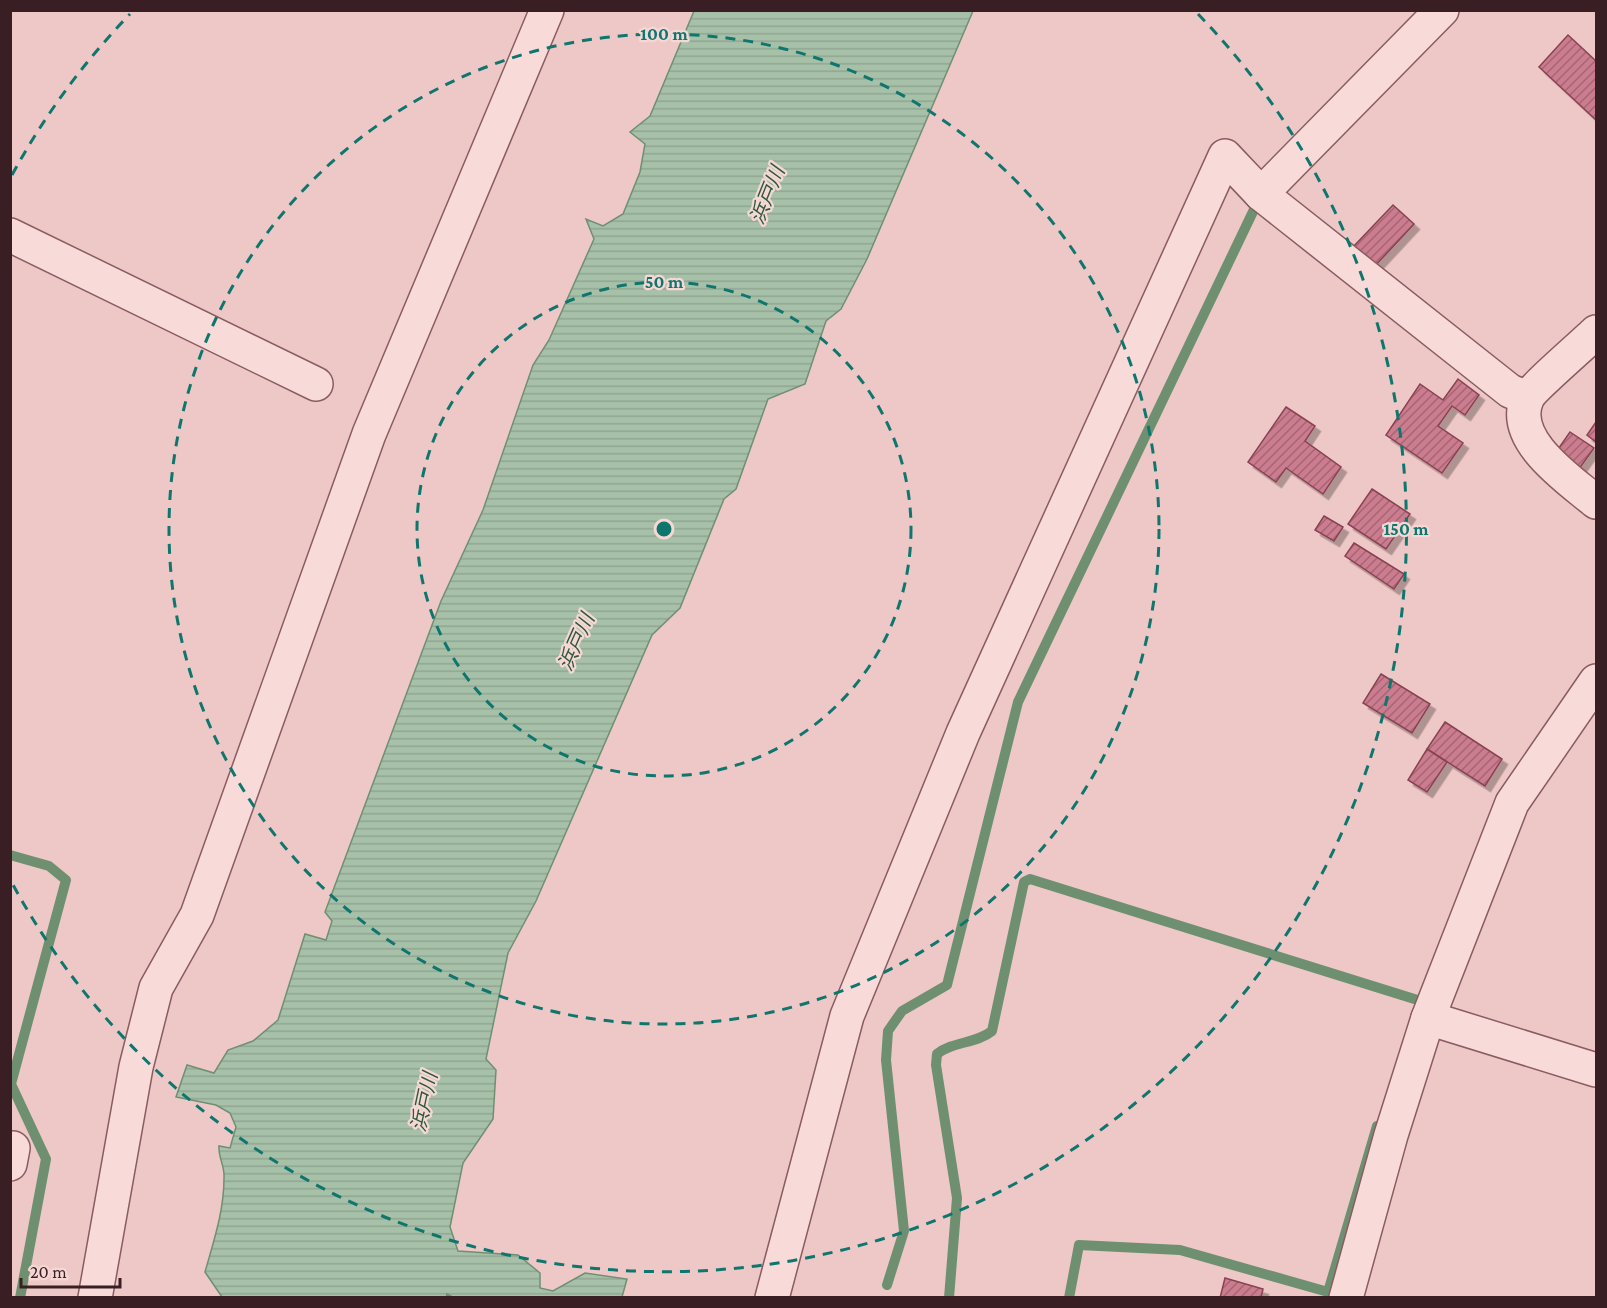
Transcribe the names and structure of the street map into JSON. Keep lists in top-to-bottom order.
{
  "water": ["浜戸川"],
  "scale_bar": "20 m",
  "rings": ["100 m", "50 m", "150 m"]
}
